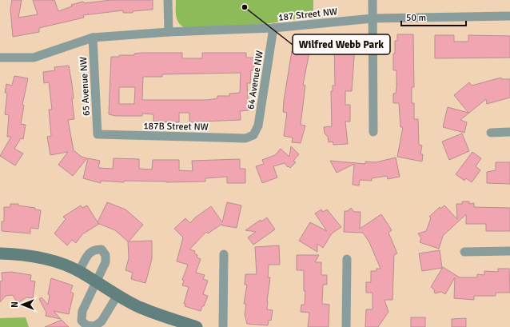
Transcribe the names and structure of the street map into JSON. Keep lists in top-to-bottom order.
{
  "streets": {
    "street": [
      "187 Street NW",
      "64 Avenue NW",
      "65 Avenue NW",
      "187B Street NW"
    ]
  },
  "crossings": [
    ["187 Street NW", "64 Avenue NW"],
    ["187 Street NW", "65 Avenue NW"],
    ["64 Avenue NW", "187B Street NW"],
    ["65 Avenue NW", "187B Street NW"]
  ],
  "places": ["Wilfred Webb Park"],
  "scale_bar": "50 m",
  "north": "left"
}
